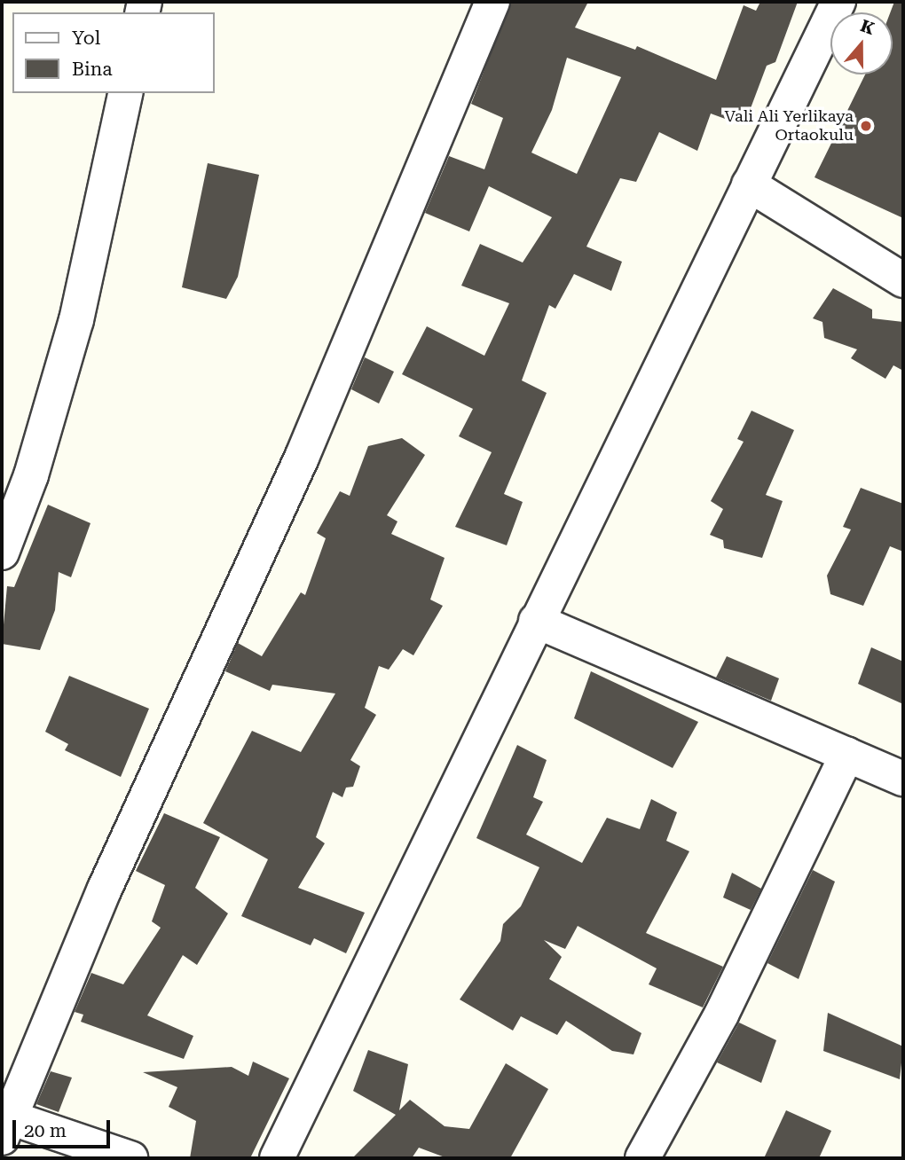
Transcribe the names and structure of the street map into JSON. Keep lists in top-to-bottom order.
{
  "places": ["Vali Ali Yerlikaya Ortaokulu"],
  "legend": ["Yol", "Bina"],
  "scale_bar": "20 m",
  "north": "top"
}
